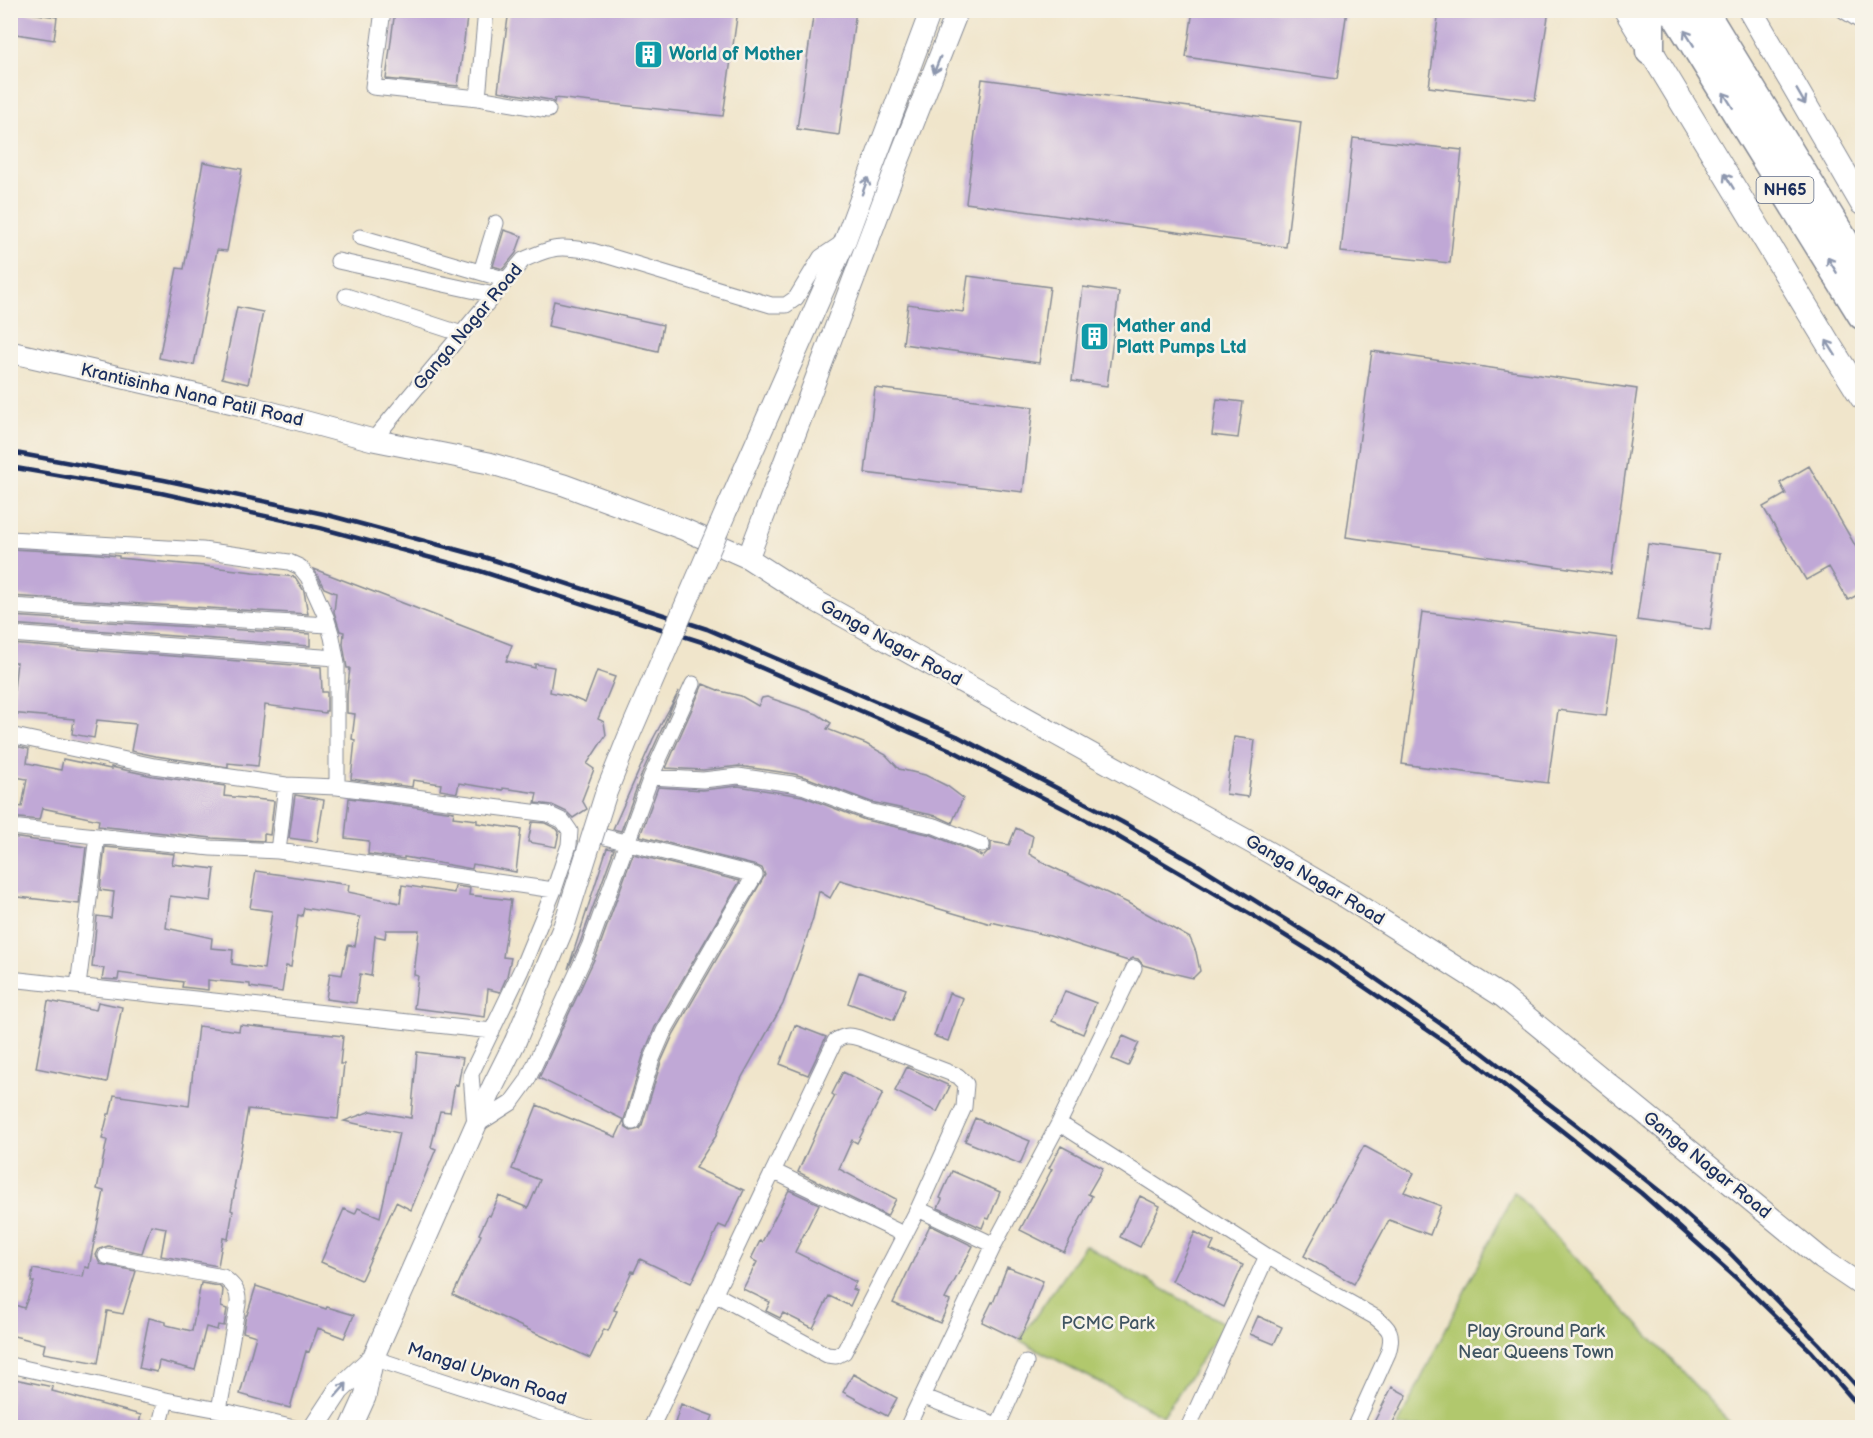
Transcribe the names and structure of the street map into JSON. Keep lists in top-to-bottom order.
{
  "streets": {
    "highway": ["NH65"],
    "street": ["Ganga Nagar Road", "Krantisinha Nana Patil Road", "Mangal Upvan Road"]
  },
  "crossings": [
    ["Ganga Nagar Road", "Krantisinha Nana Patil Road"]
  ],
  "parks": ["PCMC Park", "Play Ground Park Near Queens Town"],
  "places": {
    "building": ["World of Mother", "Mather and Platt Pumps Ltd"]
  }
}
